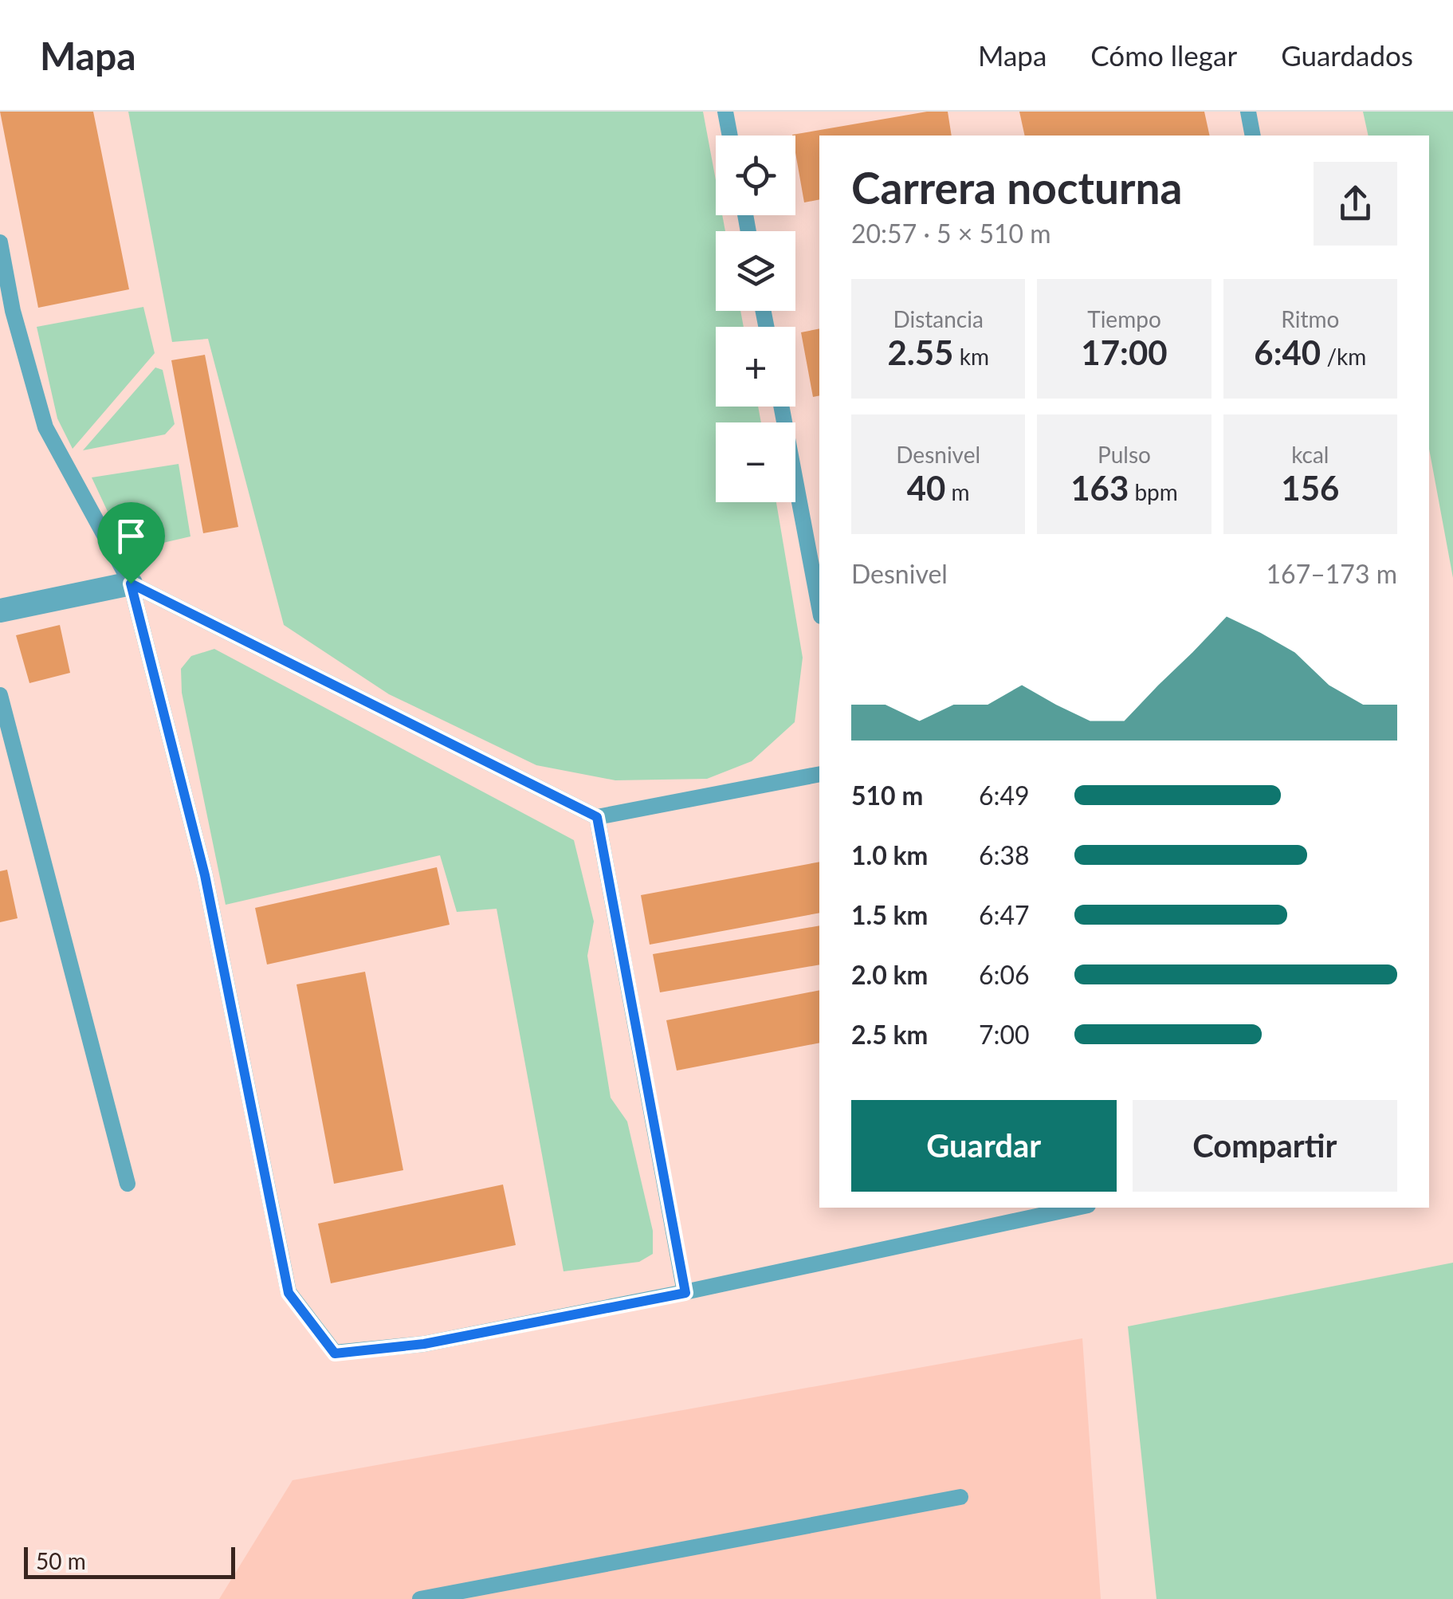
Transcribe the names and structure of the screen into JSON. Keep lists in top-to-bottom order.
{
  "scale_bar": "50 m",
  "page": {
    "header": "Mapa",
    "nav": ["Mapa", "Cómo llegar", "Guardados"],
    "map_buttons": ["+", "−"],
    "heading": ["Carrera nocturna", "20:57 · 5 × 510 m"],
    "stats": [
      ["Distancia", "2.55 km"],
      ["Tiempo", "17:00"],
      ["Ritmo", "6:40 /km"],
      ["Desnivel", "40 m"],
      ["Pulso", "163 bpm"],
      ["kcal", "156"]
    ],
    "chart": ["Desnivel", "167–173 m"],
    "list": [
      {
        "name": "510 m",
        "note": "6:49"
      },
      {
        "name": "1.0 km",
        "note": "6:38"
      },
      {
        "name": "1.5 km",
        "note": "6:47"
      },
      {
        "name": "2.0 km",
        "note": "6:06"
      },
      {
        "name": "2.5 km",
        "note": "7:00"
      }
    ],
    "buttons": ["Guardar", "Compartir"],
    "scale": "50 m"
  }
}
